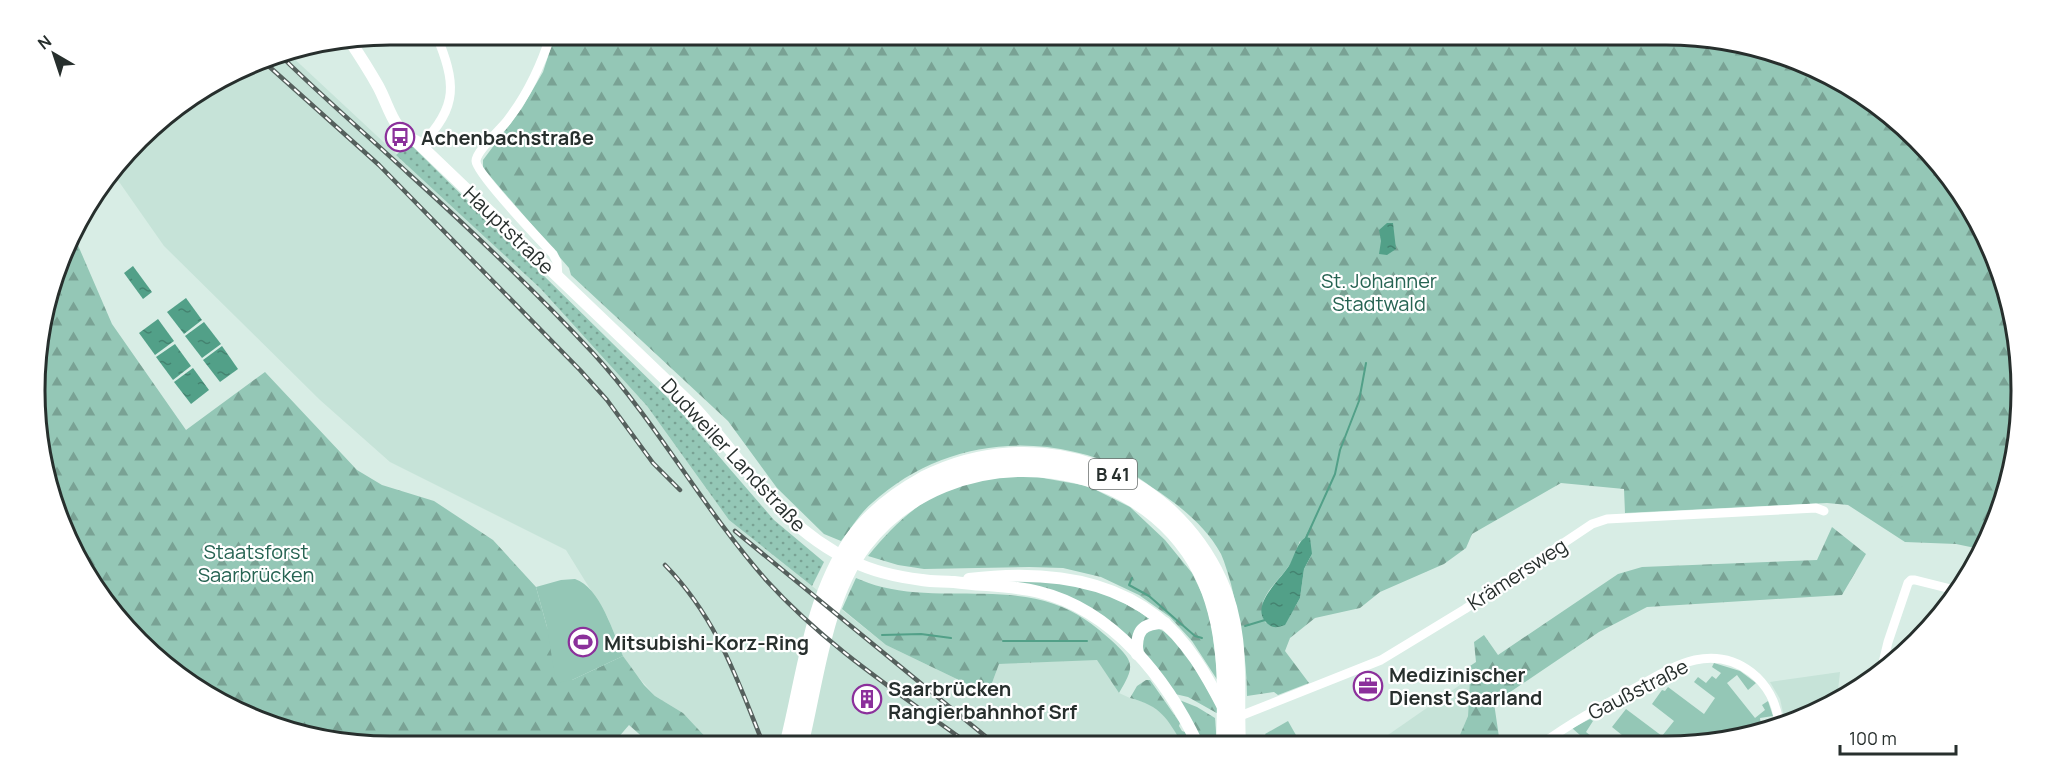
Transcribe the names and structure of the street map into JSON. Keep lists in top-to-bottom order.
{
  "streets": {
    "highway": ["B 41"],
    "main road": ["Hauptstraße", "Dudweiler Landstraße"],
    "street": ["Krämersweg", "Gaußstraße"]
  },
  "crossings": [
    ["Hauptstraße", "Dudweiler Landstraße"],
    ["Dudweiler Landstraße", "Krämersweg"]
  ],
  "parks": ["St. Johanner Stadtwald", "Staatsforst Saarbrücken"],
  "places": {
    "bus stop": ["Achenbachstraße"],
    "sports": ["Mitsubishi-Korz-Ring"],
    "office": ["Medizinischer Dienst Saarland"],
    "building": ["Saarbrücken Rangierbahnhof Srf"]
  },
  "scale_bar": "100 m",
  "north": "top left"
}
